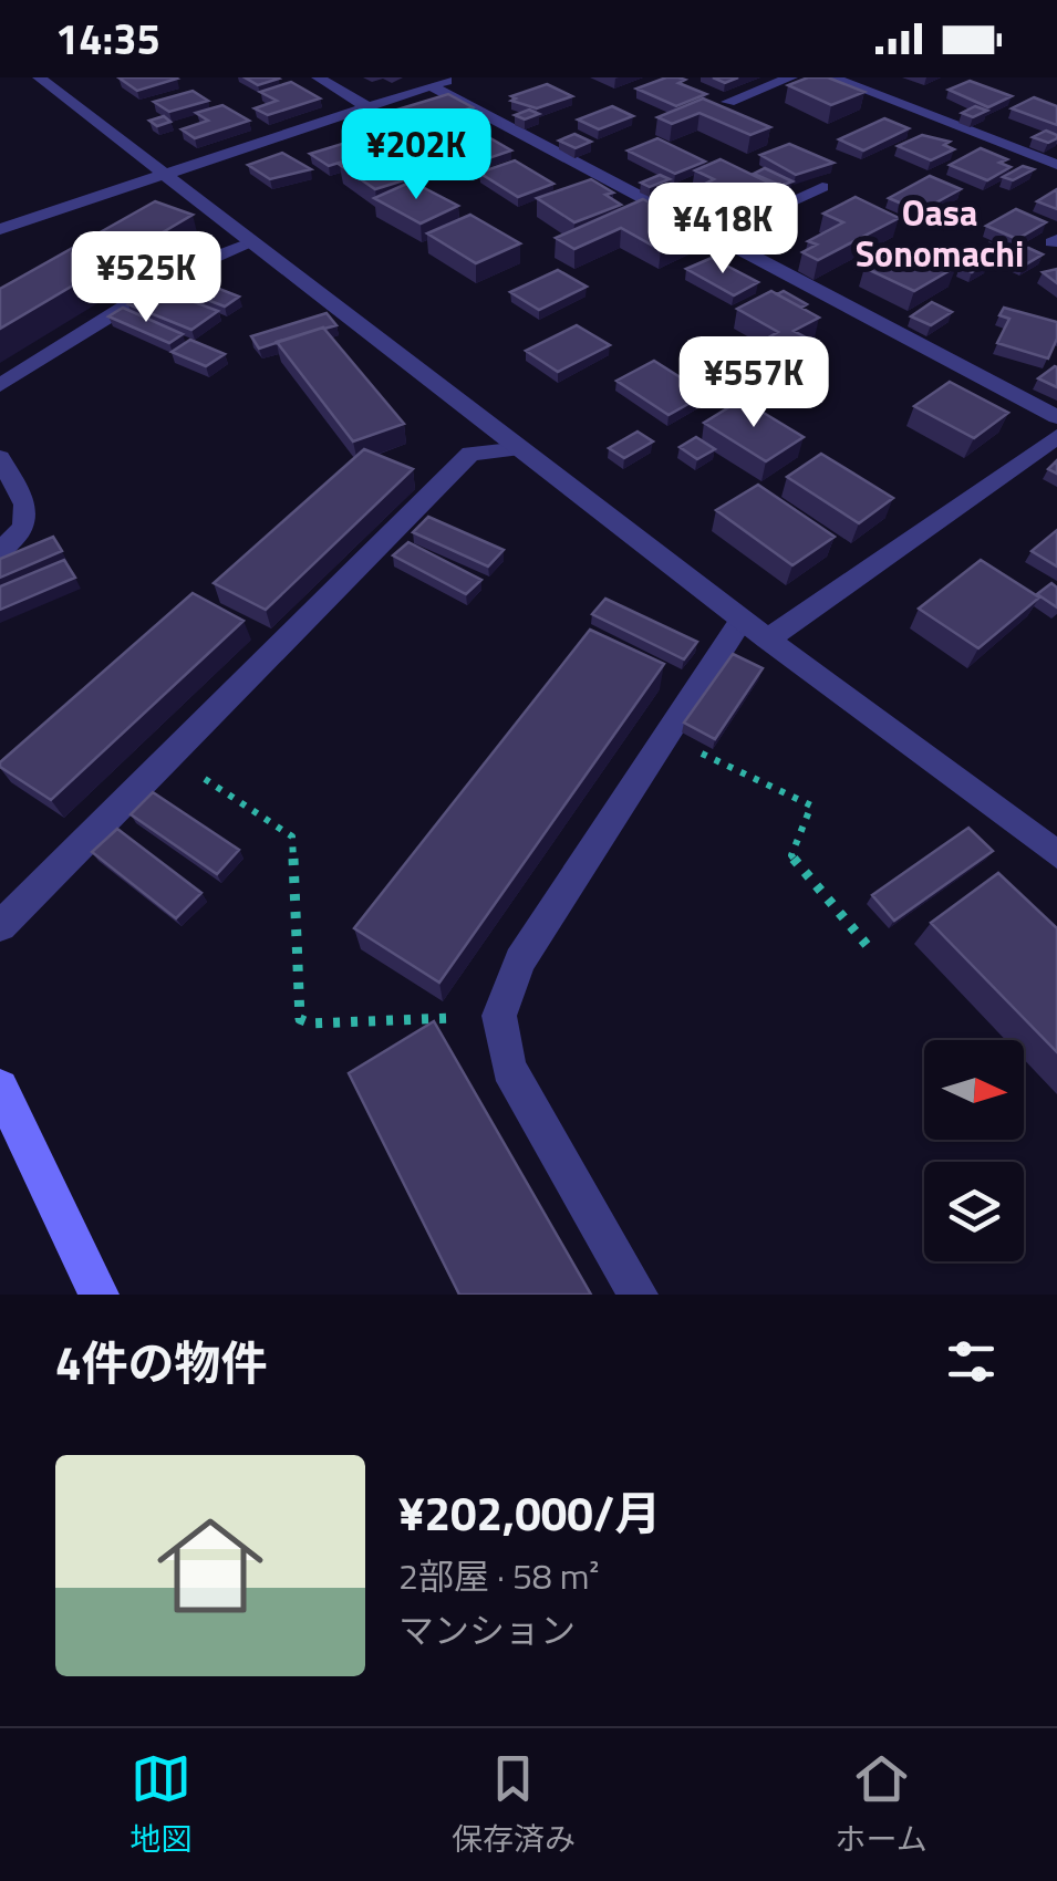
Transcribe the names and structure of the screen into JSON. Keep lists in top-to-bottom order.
{
  "districts": ["Oasa Sonomachi"],
  "north": "right",
  "page": {
    "status": "14:35",
    "price": [
      "¥202K",
      "¥418K",
      "¥525K",
      "¥557K"
    ],
    "heading": "4件の物件",
    "list": [
      {
        "name": "¥202,000/月",
        "note": "2部屋 · 58 m² · マンション"
      }
    ],
    "tabs": ["地図", "保存済み", "ホーム"]
  }
}
